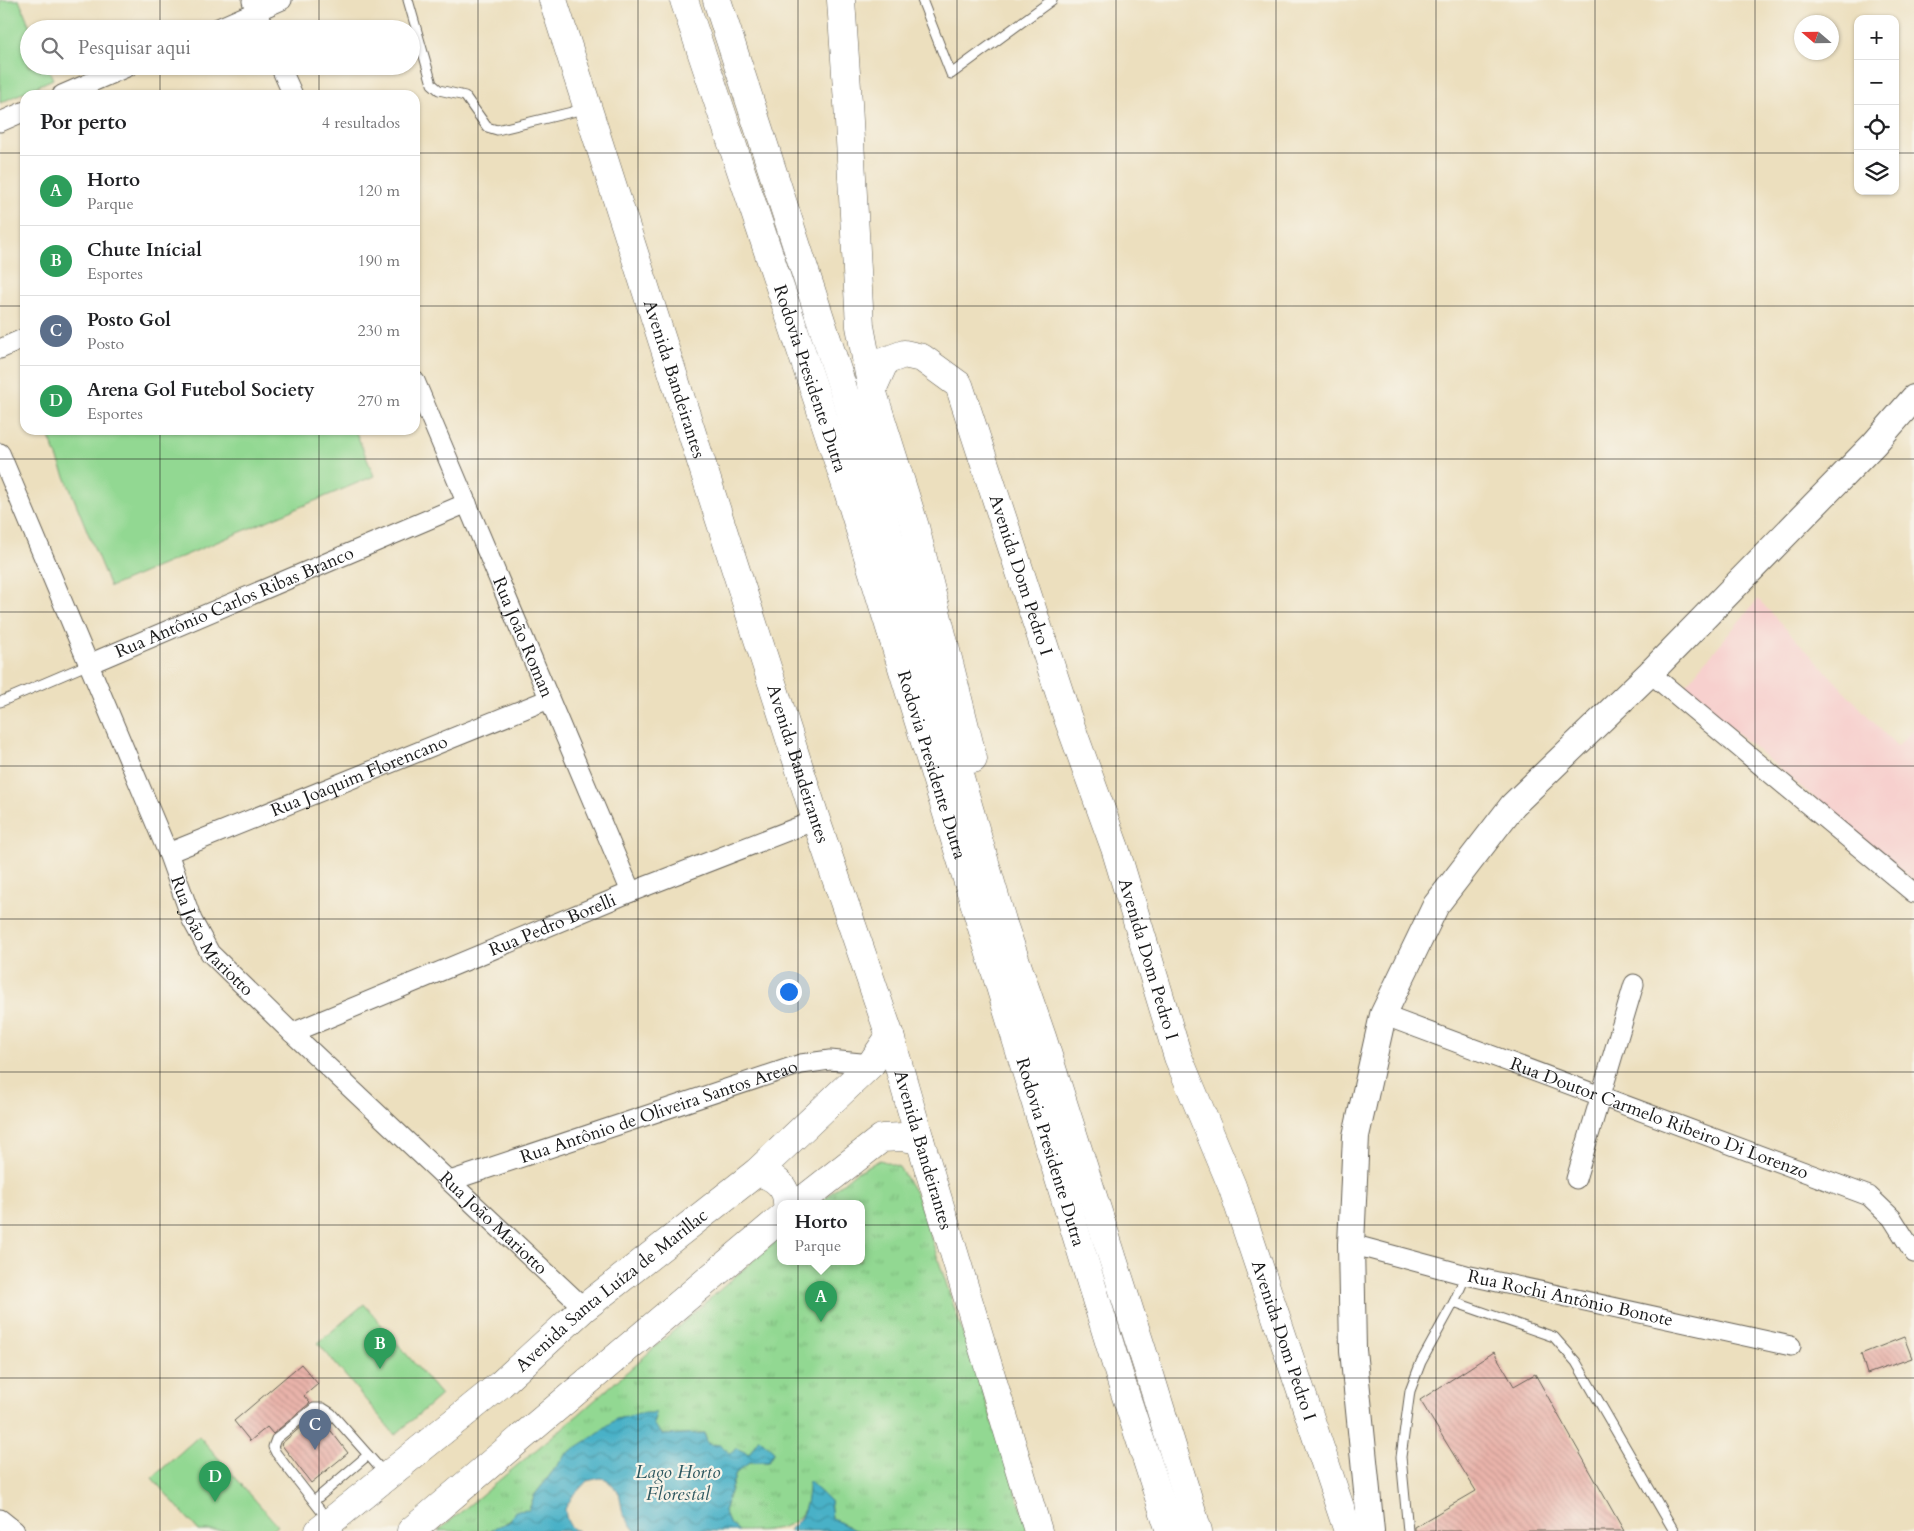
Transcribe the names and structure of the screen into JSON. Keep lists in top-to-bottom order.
{
  "streets": {
    "main road": [
      "Rodovia Presidente Dutra",
      "Avenida Bandeirantes",
      "Avenida Dom Pedro I",
      "Avenida Santa Luíza de Marillac"
    ],
    "street": [
      "Rua Antônio Carlos Ribas Branco",
      "Rua João Roman",
      "Rua Joaquim Florencano",
      "Rua Pedro Borelli",
      "Rua João Mariotto",
      "Rua Antônio de Oliveira Santos Areao",
      "Rua Doutor Carmelo Ribeiro Di Lorenzo",
      "Rua Rochi Antônio Bonote"
    ]
  },
  "crossings": [
    ["Avenida Bandeirantes", "Rua Pedro Borelli"],
    ["Avenida Bandeirantes", "Avenida Santa Luíza de Marillac"],
    ["Rua Antônio Carlos Ribas Branco", "Rua João Roman"],
    ["Rua Antônio Carlos Ribas Branco", "Rua João Mariotto"],
    ["Rua João Roman", "Rua Joaquim Florencano"],
    ["Rua João Roman", "Rua Pedro Borelli"],
    ["Rua Joaquim Florencano", "Rua João Mariotto"],
    ["Rua Pedro Borelli", "Rua João Mariotto"],
    ["Rua João Mariotto", "Rua Antônio de Oliveira Santos Areao"],
    ["Rua João Mariotto", "Avenida Santa Luíza de Marillac"],
    ["Rua Antônio de Oliveira Santos Areao", "Avenida Santa Luíza de Marillac"]
  ],
  "water": ["Lago Horto Florestal"],
  "north": "left",
  "page": {
    "map_buttons": ["+", "−"],
    "search": "Pesquisar aqui",
    "heading": ["Por perto", "4 resultados"],
    "list": [
      {
        "mark": "A",
        "name": "Horto",
        "note": "Parque",
        "value": "120 m"
      },
      {
        "mark": "B",
        "name": "Chute Inícial",
        "note": "Esportes",
        "value": "190 m"
      },
      {
        "mark": "C",
        "name": "Posto Gol",
        "note": "Posto",
        "value": "230 m"
      },
      {
        "mark": "D",
        "name": "Arena Gol Futebol Society",
        "note": "Esportes",
        "value": "270 m"
      }
    ],
    "popup": ["Horto", "Parque"],
    "pins": [
      "A",
      "B",
      "C",
      "D"
    ]
  }
}
